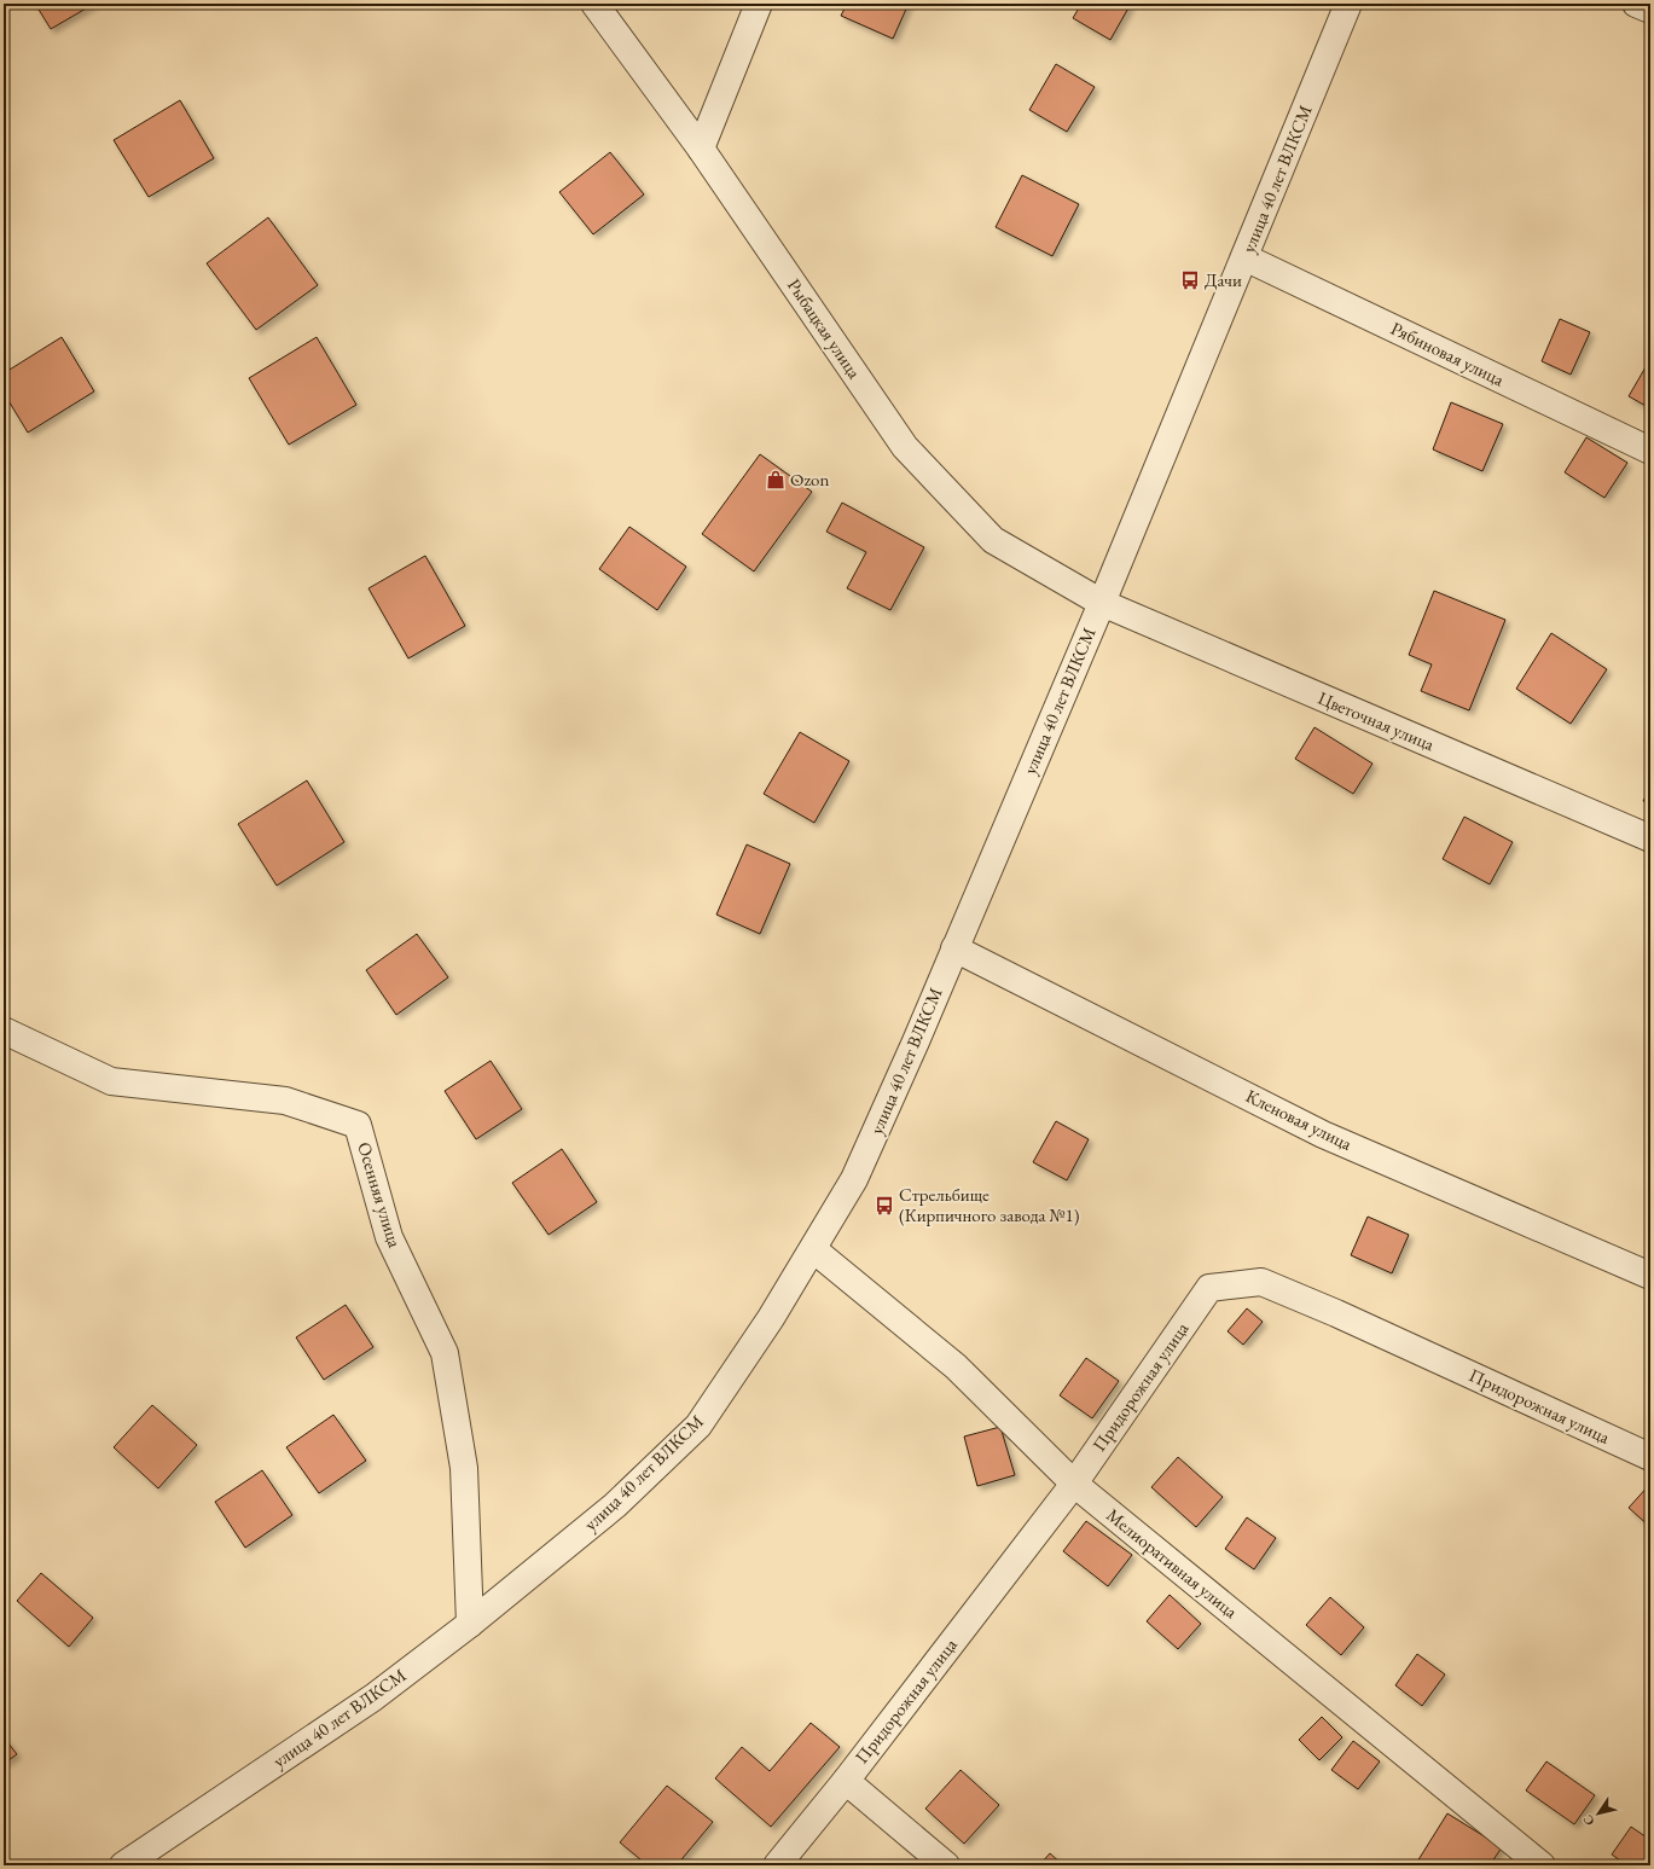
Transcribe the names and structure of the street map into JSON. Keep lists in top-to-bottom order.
{
  "streets": {
    "street": [
      "улица 40 лет ВЛКСМ",
      "Рыбацкая улица",
      "Рябиновая улица",
      "Цветочная улица",
      "Кленовая улица",
      "Осенняя улица",
      "Придорожная улица",
      "Мелиоративная улица"
    ]
  },
  "crossings": [
    ["улица 40 лет ВЛКСМ", "Рыбацкая улица"],
    ["улица 40 лет ВЛКСМ", "Рябиновая улица"],
    ["улица 40 лет ВЛКСМ", "Цветочная улица"],
    ["улица 40 лет ВЛКСМ", "Кленовая улица"],
    ["улица 40 лет ВЛКСМ", "Осенняя улица"],
    ["улица 40 лет ВЛКСМ", "Мелиоративная улица"],
    ["Рыбацкая улица", "Цветочная улица"],
    ["Придорожная улица", "Мелиоративная улица"]
  ],
  "places": {
    "bus stop": ["Дачи", "Стрельбище (Кирпичного завода №1)"],
    "shop": ["Ozon"]
  },
  "north": "bottom left"
}
